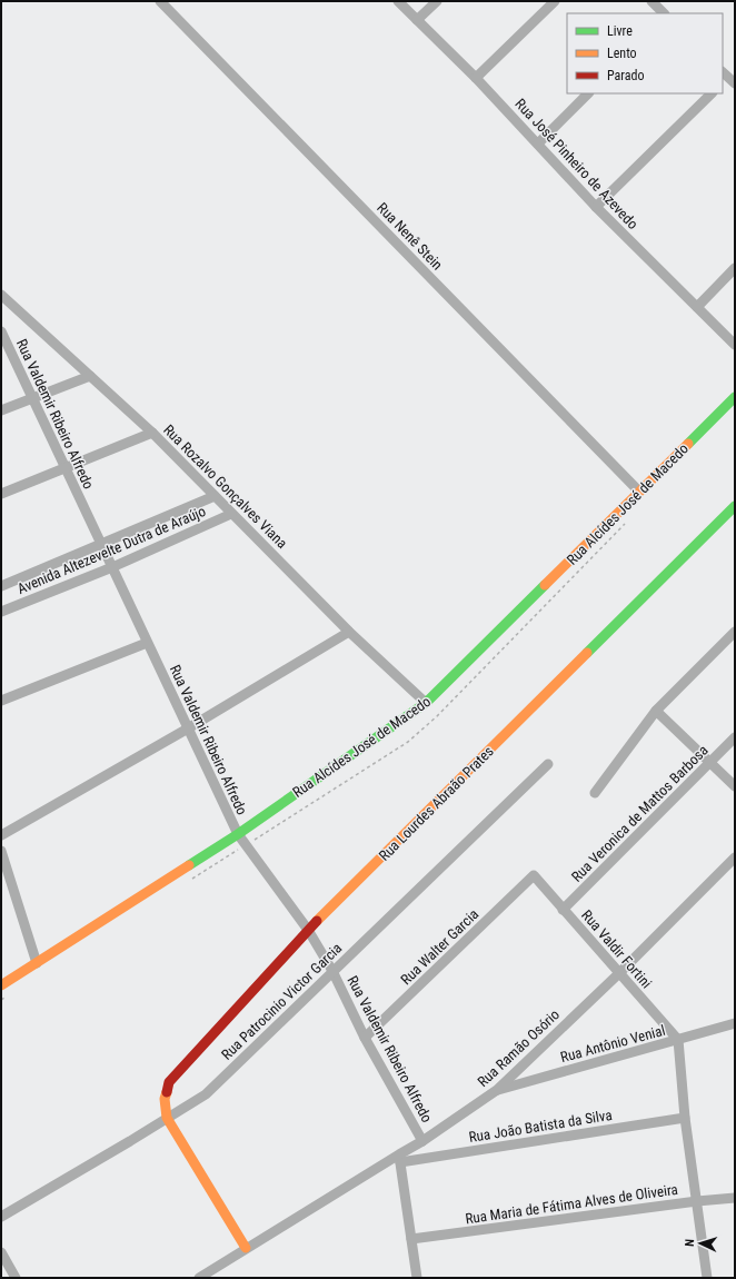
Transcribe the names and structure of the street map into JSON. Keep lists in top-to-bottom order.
{
  "streets": {
    "street": [
      "Rua José Pinheiro de Azevedo",
      "Rua Nenê Stein",
      "Rua Valdemir Ribeiro Alfredo",
      "Rua Rozalvo Gonçalves Viana",
      "Rua Alcídes José de Macedo",
      "Avenida Altezevelte Dutra de Araújo",
      "Rua Lourdes Abraão Prates",
      "Rua Veronica de Mattos Barbosa",
      "Rua Walter Garcia",
      "Rua Valdir Fortini",
      "Rua Patrocinio Victor Garcia",
      "Rua Antônio Venial",
      "Rua Ramão Osório",
      "Rua João Batista da Silva",
      "Rua Maria de Fátima Alves de Oliveira"
    ]
  },
  "crossings": [
    ["Rua Nenê Stein", "Rua Alcídes José de Macedo"],
    ["Rua Valdemir Ribeiro Alfredo", "Rua Alcídes José de Macedo"],
    ["Rua Valdemir Ribeiro Alfredo", "Avenida Altezevelte Dutra de Araújo"],
    ["Rua Valdemir Ribeiro Alfredo", "Rua Lourdes Abraão Prates"],
    ["Rua Valdemir Ribeiro Alfredo", "Rua Walter Garcia"],
    ["Rua Valdemir Ribeiro Alfredo", "Rua Patrocinio Victor Garcia"],
    ["Rua Valdemir Ribeiro Alfredo", "Rua Ramão Osório"],
    ["Rua Rozalvo Gonçalves Viana", "Rua Alcídes José de Macedo"],
    ["Rua Rozalvo Gonçalves Viana", "Avenida Altezevelte Dutra de Araújo"],
    ["Rua Lourdes Abraão Prates", "Rua Patrocinio Victor Garcia"],
    ["Rua Veronica de Mattos Barbosa", "Rua Valdir Fortini"],
    ["Rua Walter Garcia", "Rua Valdir Fortini"],
    ["Rua Valdir Fortini", "Rua Antônio Venial"],
    ["Rua Valdir Fortini", "Rua Ramão Osório"],
    ["Rua Antônio Venial", "Rua Ramão Osório"],
    ["Rua Ramão Osório", "Rua João Batista da Silva"]
  ],
  "legend": ["Livre", "Lento", "Parado"],
  "north": "left"
}
